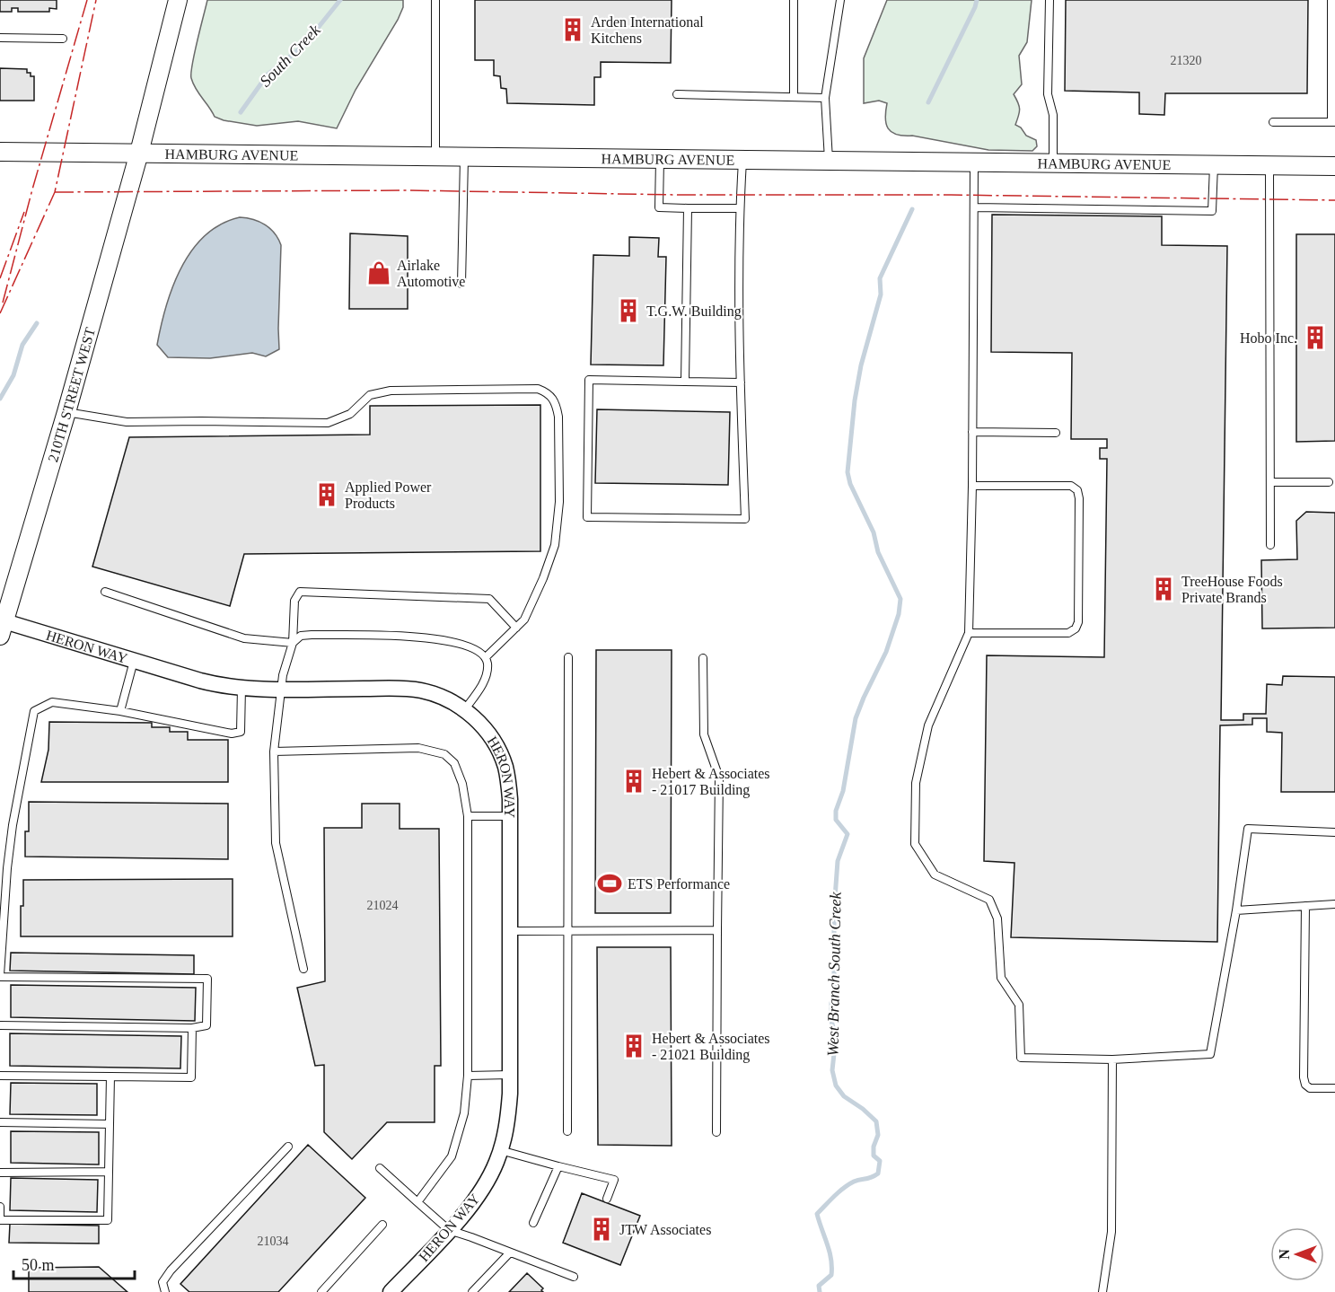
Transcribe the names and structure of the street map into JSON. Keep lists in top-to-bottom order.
{
  "streets": {
    "street": ["HAMBURG AVENUE", "210TH STREET WEST", "HERON WAY"]
  },
  "crossings": [
    ["HAMBURG AVENUE", "210TH STREET WEST"],
    ["210TH STREET WEST", "HERON WAY"]
  ],
  "water": ["South Creek", "West Branch South Creek"],
  "places": {
    "building": [
      "Arden International Kitchens",
      "T.G.W. Building",
      "Hobo Inc.",
      "Applied Power Products",
      "TreeHouse Foods Private Brands",
      "Hebert & Associates - 21017 Building",
      "Hebert & Associates - 21021 Building",
      "JTW Associates"
    ],
    "shop": ["Airlake Automotive"],
    "sports": ["ETS Performance"]
  },
  "house_numbers": ["21320", "21024", "21034"],
  "scale_bar": "50 m",
  "north": "left"
}
